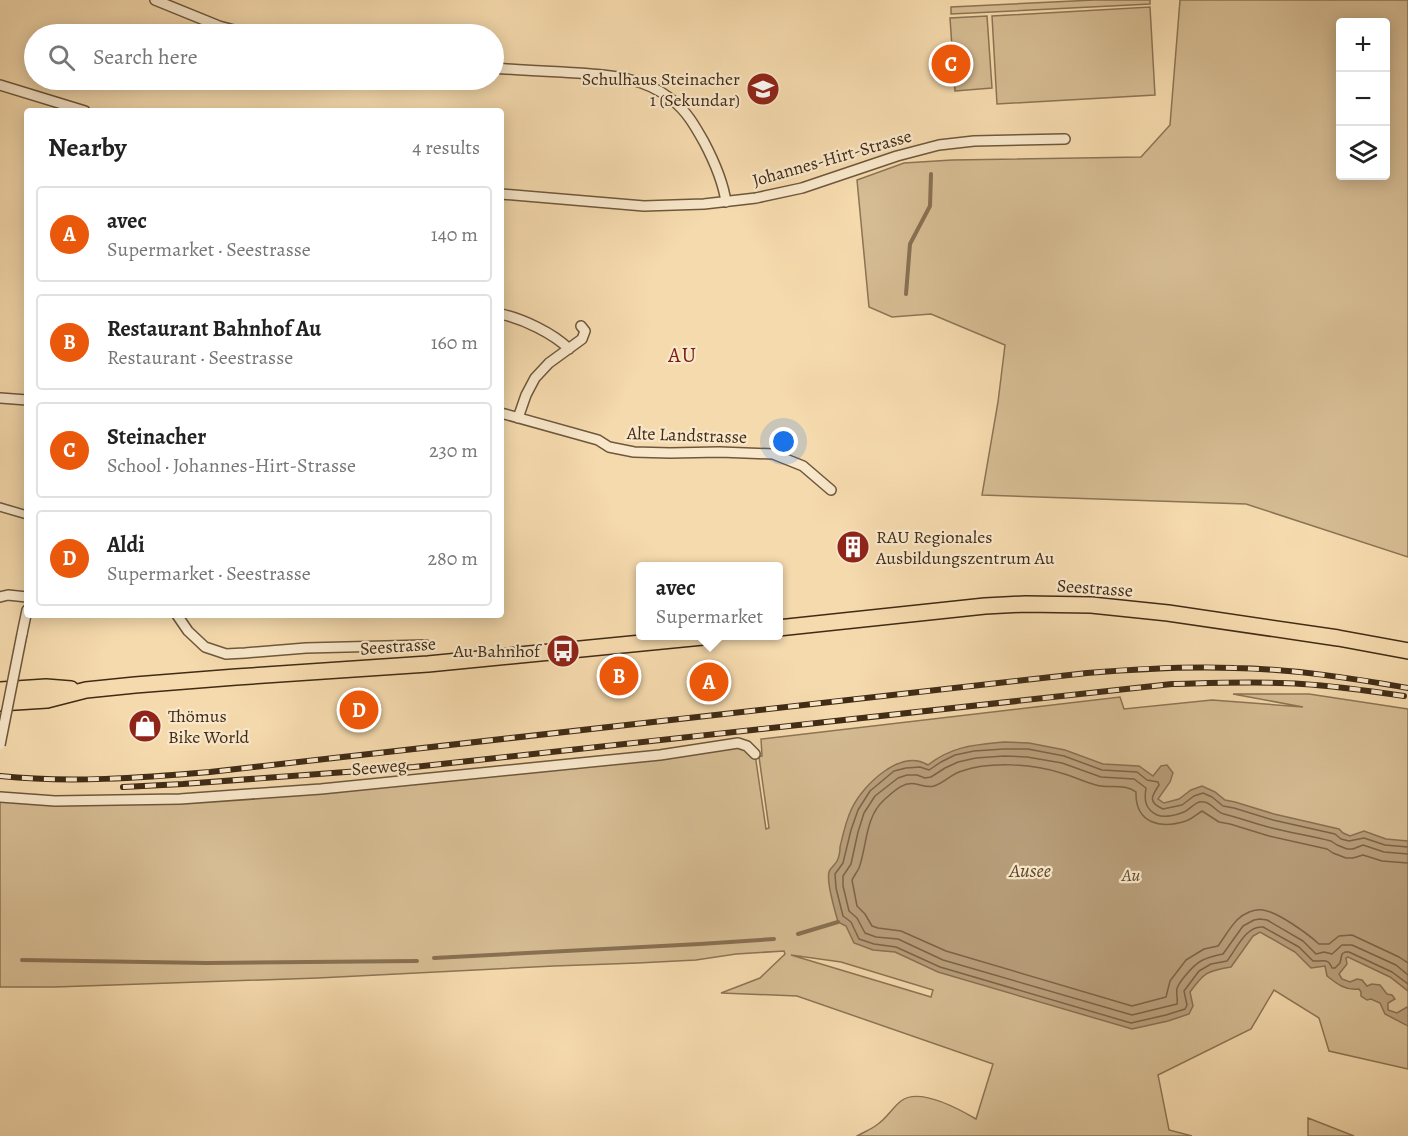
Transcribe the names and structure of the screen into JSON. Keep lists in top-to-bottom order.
{
  "streets": {
    "main road": ["Seestrasse"],
    "street": ["Johannes-Hirt-Strasse", "Alte Landstrasse", "Seeweg"]
  },
  "districts": ["AU"],
  "water": ["Ausee"],
  "parks": ["Au"],
  "places": {
    "school or university": ["Schulhaus Steinacher 1 (Sekundar)"],
    "building": ["RAU Regionales Ausbildungszentrum Au"],
    "bus stop": ["Au Bahnhof"],
    "shop": ["Thömus Bike World"]
  },
  "page": {
    "map_buttons": ["+", "−"],
    "search": "Search here",
    "pins": [
      "C",
      "B",
      "A",
      "D"
    ],
    "heading": ["Nearby", "4 results"],
    "list": [
      {
        "mark": "A",
        "name": "avec",
        "note": "Supermarket · Seestrasse",
        "value": "140 m"
      },
      {
        "mark": "B",
        "name": "Restaurant Bahnhof Au",
        "note": "Restaurant · Seestrasse",
        "value": "160 m"
      },
      {
        "mark": "C",
        "name": "Steinacher",
        "note": "School · Johannes-Hirt-Strasse",
        "value": "230 m"
      },
      {
        "mark": "D",
        "name": "Aldi",
        "note": "Supermarket · Seestrasse",
        "value": "280 m"
      }
    ],
    "popup": ["avec", "Supermarket"]
  }
}
